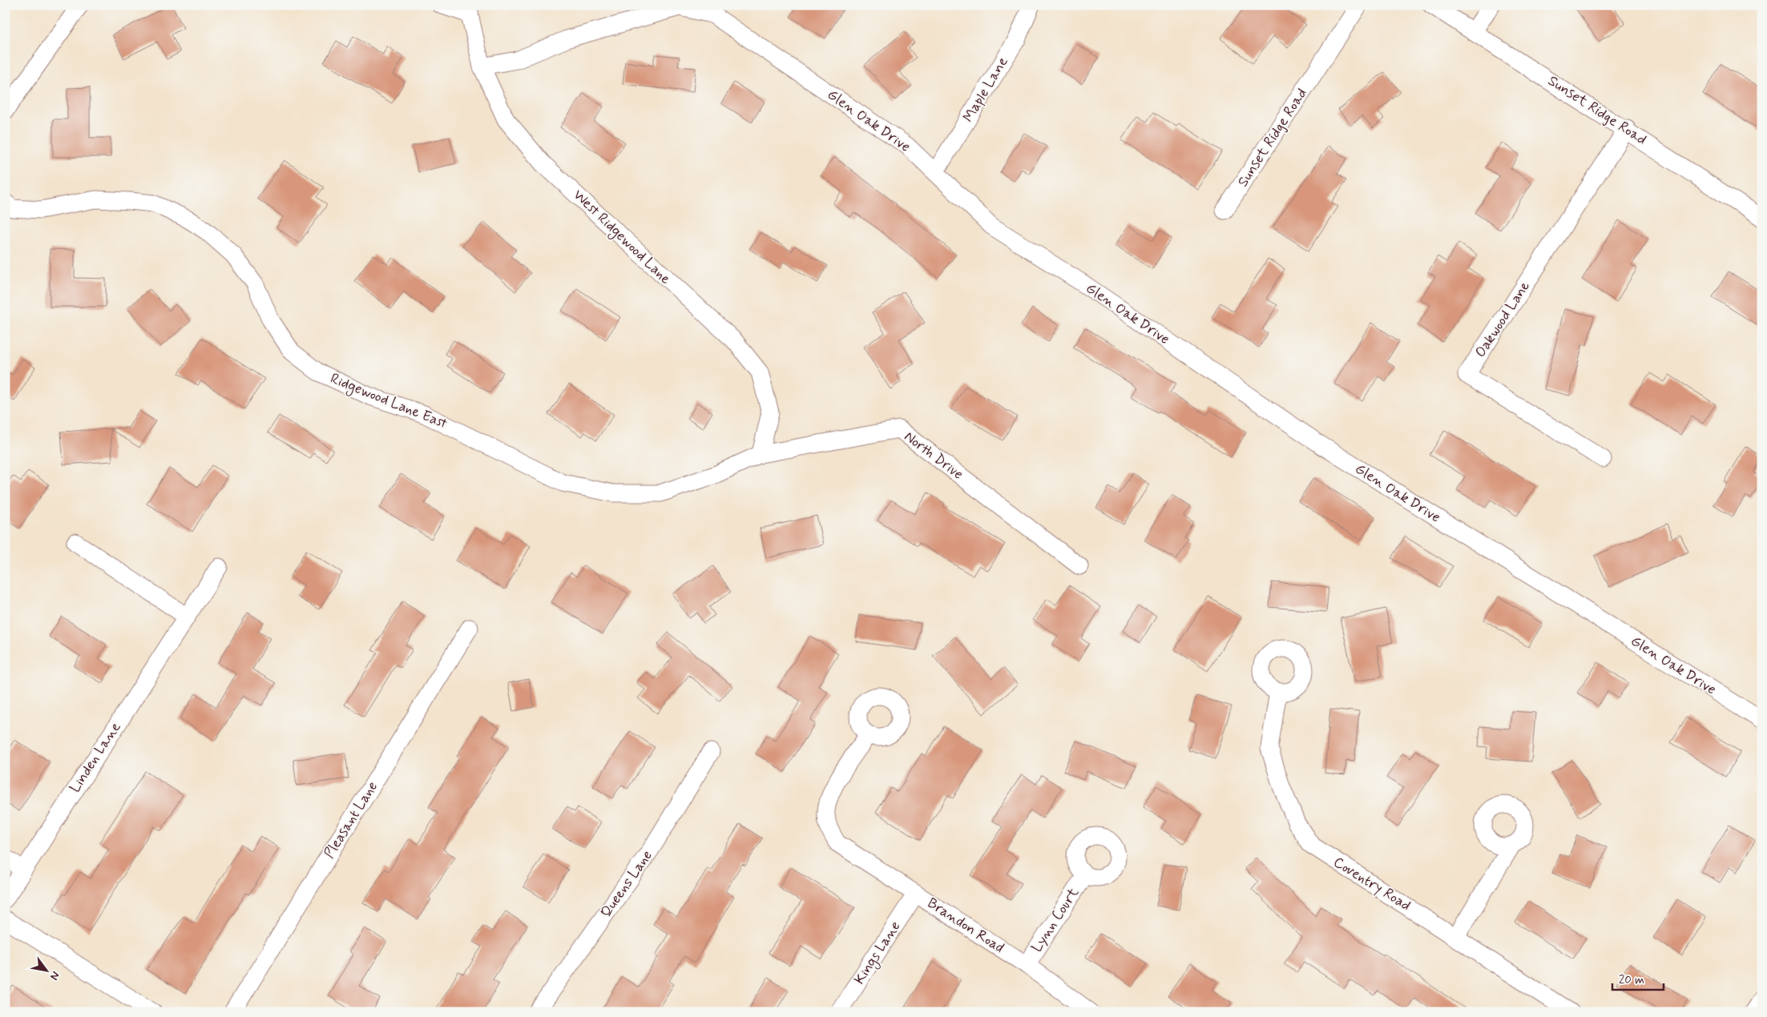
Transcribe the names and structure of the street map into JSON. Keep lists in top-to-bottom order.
{
  "streets": {
    "street": [
      "Maple Lane",
      "Sunset Ridge Road",
      "Glen Oak Drive",
      "West Ridgewood Lane",
      "Oakwood Lane",
      "Ridgewood Lane East",
      "North Drive",
      "Linden Lane",
      "Pleasant Lane",
      "Queens Lane",
      "Coventry Road",
      "Lynn Court",
      "Brandon Road",
      "Kings Lane"
    ]
  },
  "crossings": [
    ["Maple Lane", "Glen Oak Drive"],
    ["Sunset Ridge Road", "Oakwood Lane"],
    ["Glen Oak Drive", "West Ridgewood Lane"],
    ["West Ridgewood Lane", "Ridgewood Lane East"],
    ["West Ridgewood Lane", "North Drive"],
    ["Ridgewood Lane East", "North Drive"],
    ["Lynn Court", "Brandon Road"],
    ["Brandon Road", "Kings Lane"]
  ],
  "scale_bar": "20 m",
  "north": "bottom right"
}
